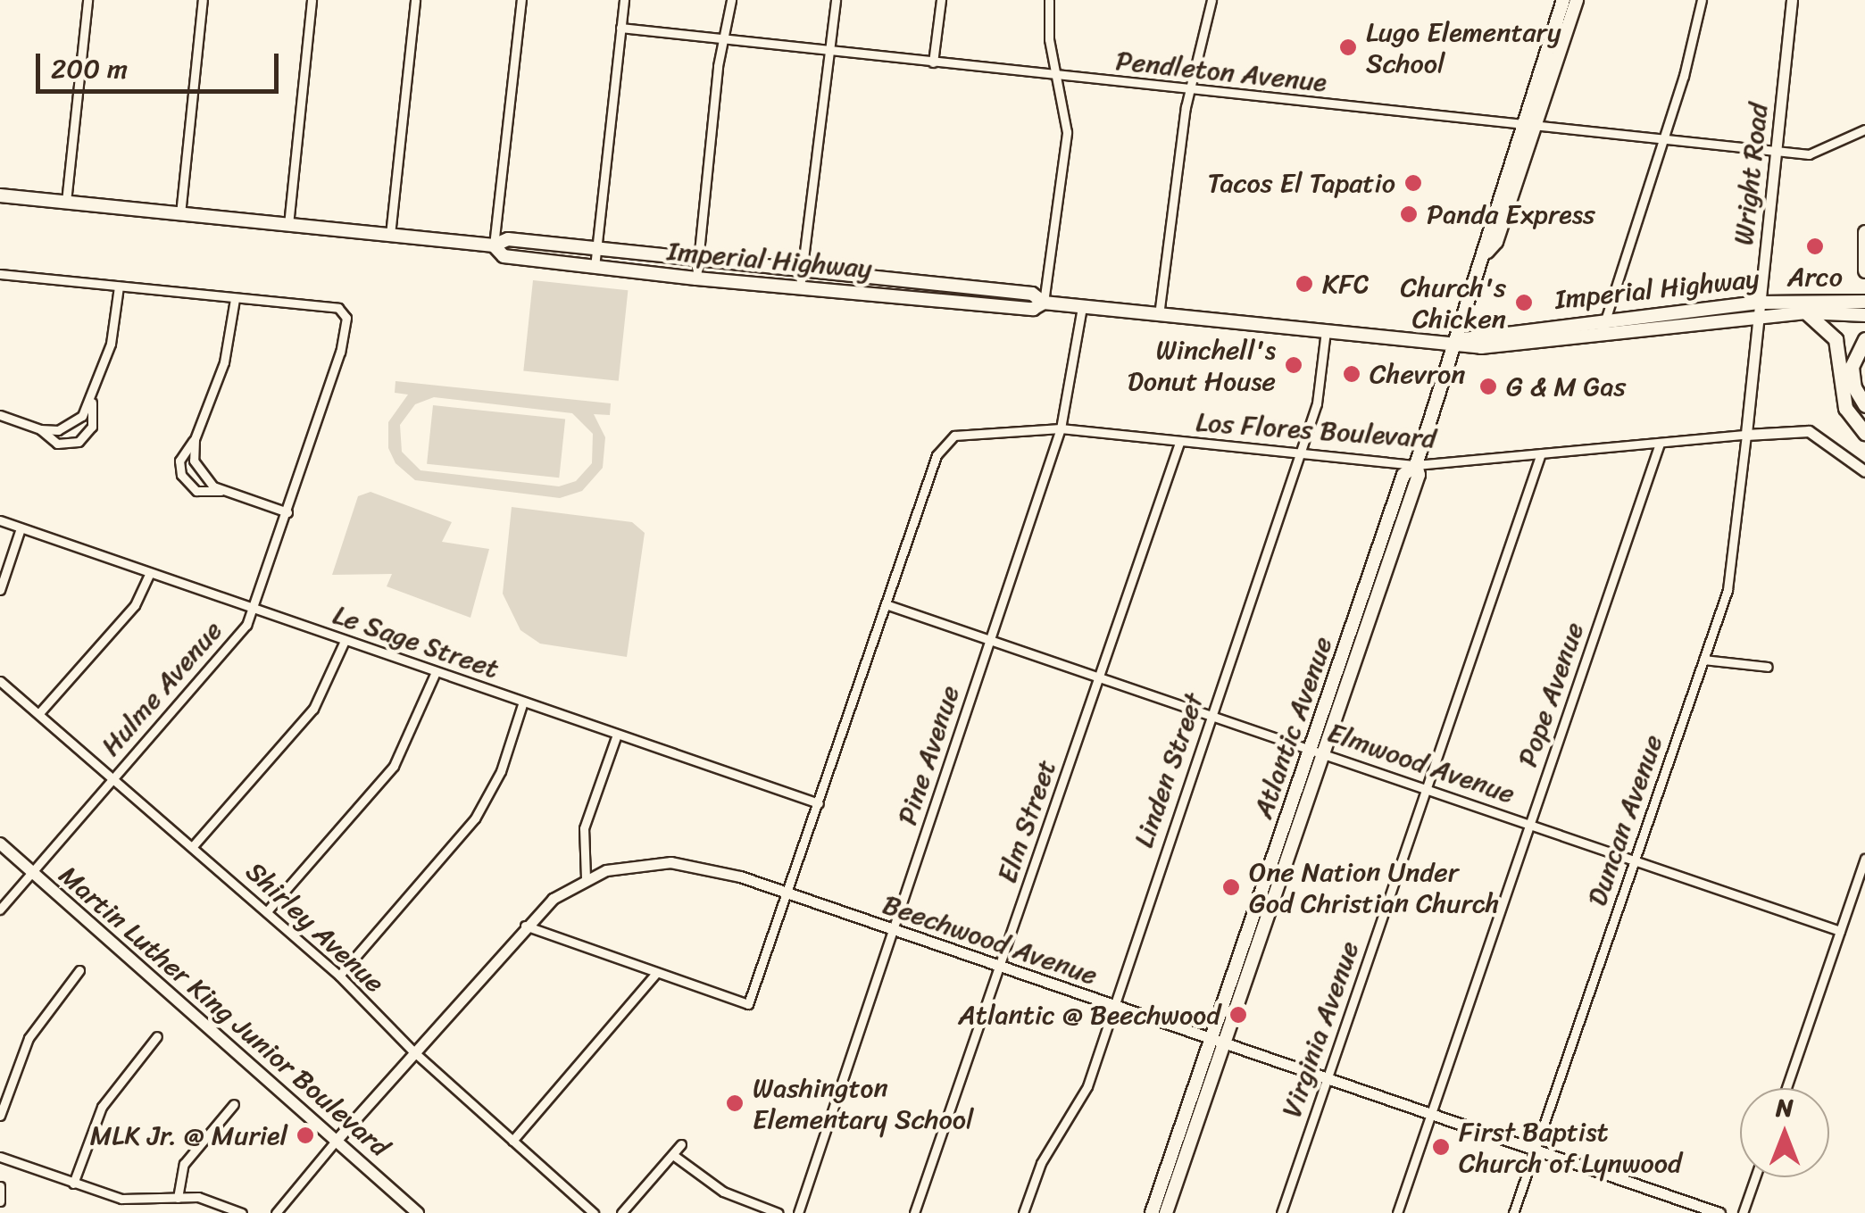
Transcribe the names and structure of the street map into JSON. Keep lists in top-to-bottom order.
{
  "streets": {
    "main road": ["Imperial Highway", "Atlantic Avenue", "Martin Luther King Junior Boulevard"],
    "street": [
      "Pendleton Avenue",
      "Wright Road",
      "Los Flores Boulevard",
      "Le Sage Street",
      "Hulme Avenue",
      "Pope Avenue",
      "Pine Avenue",
      "Elmwood Avenue",
      "Linden Street",
      "Duncan Avenue",
      "Elm Street",
      "Shirley Avenue",
      "Beechwood Avenue",
      "Virginia Avenue"
    ]
  },
  "crossings": [
    ["Pendleton Avenue", "Wright Road"],
    ["Pendleton Avenue", "Atlantic Avenue"],
    ["Wright Road", "Imperial Highway"],
    ["Wright Road", "Los Flores Boulevard"],
    ["Wright Road", "Duncan Avenue"],
    ["Imperial Highway", "Atlantic Avenue"],
    ["Imperial Highway", "Pine Avenue"],
    ["Imperial Highway", "Linden Street"],
    ["Los Flores Boulevard", "Pope Avenue"],
    ["Los Flores Boulevard", "Atlantic Avenue"],
    ["Los Flores Boulevard", "Pine Avenue"],
    ["Los Flores Boulevard", "Elmwood Avenue"],
    ["Los Flores Boulevard", "Linden Street"],
    ["Los Flores Boulevard", "Duncan Avenue"],
    ["Los Flores Boulevard", "Elm Street"],
    ["Los Flores Boulevard", "Virginia Avenue"],
    ["Le Sage Street", "Hulme Avenue"],
    ["Hulme Avenue", "Shirley Avenue"],
    ["Hulme Avenue", "Martin Luther King Junior Boulevard"],
    ["Pope Avenue", "Elmwood Avenue"],
    ["Pope Avenue", "Beechwood Avenue"],
    ["Atlantic Avenue", "Elmwood Avenue"],
    ["Atlantic Avenue", "Beechwood Avenue"],
    ["Pine Avenue", "Elmwood Avenue"],
    ["Pine Avenue", "Beechwood Avenue"],
    ["Elmwood Avenue", "Linden Street"],
    ["Elmwood Avenue", "Duncan Avenue"],
    ["Elmwood Avenue", "Elm Street"],
    ["Elmwood Avenue", "Virginia Avenue"],
    ["Linden Street", "Beechwood Avenue"],
    ["Duncan Avenue", "Beechwood Avenue"],
    ["Elm Street", "Beechwood Avenue"],
    ["Shirley Avenue", "Beechwood Avenue"],
    ["Beechwood Avenue", "Martin Luther King Junior Boulevard"],
    ["Beechwood Avenue", "Virginia Avenue"]
  ],
  "places": [
    "Lugo Elementary School",
    "Tacos El Tapatio",
    "Panda Express",
    "Arco",
    "KFC",
    "Church's Chicken",
    "Winchell's Donut House",
    "Chevron",
    "G & M Gas",
    "One Nation Under God Christian Church",
    "Atlantic @ Beechwood",
    "Washington Elementary School",
    "MLK Jr. @ Muriel",
    "First Baptist Church of Lynwood"
  ],
  "scale_bar": "200 m",
  "north": "top"
}
